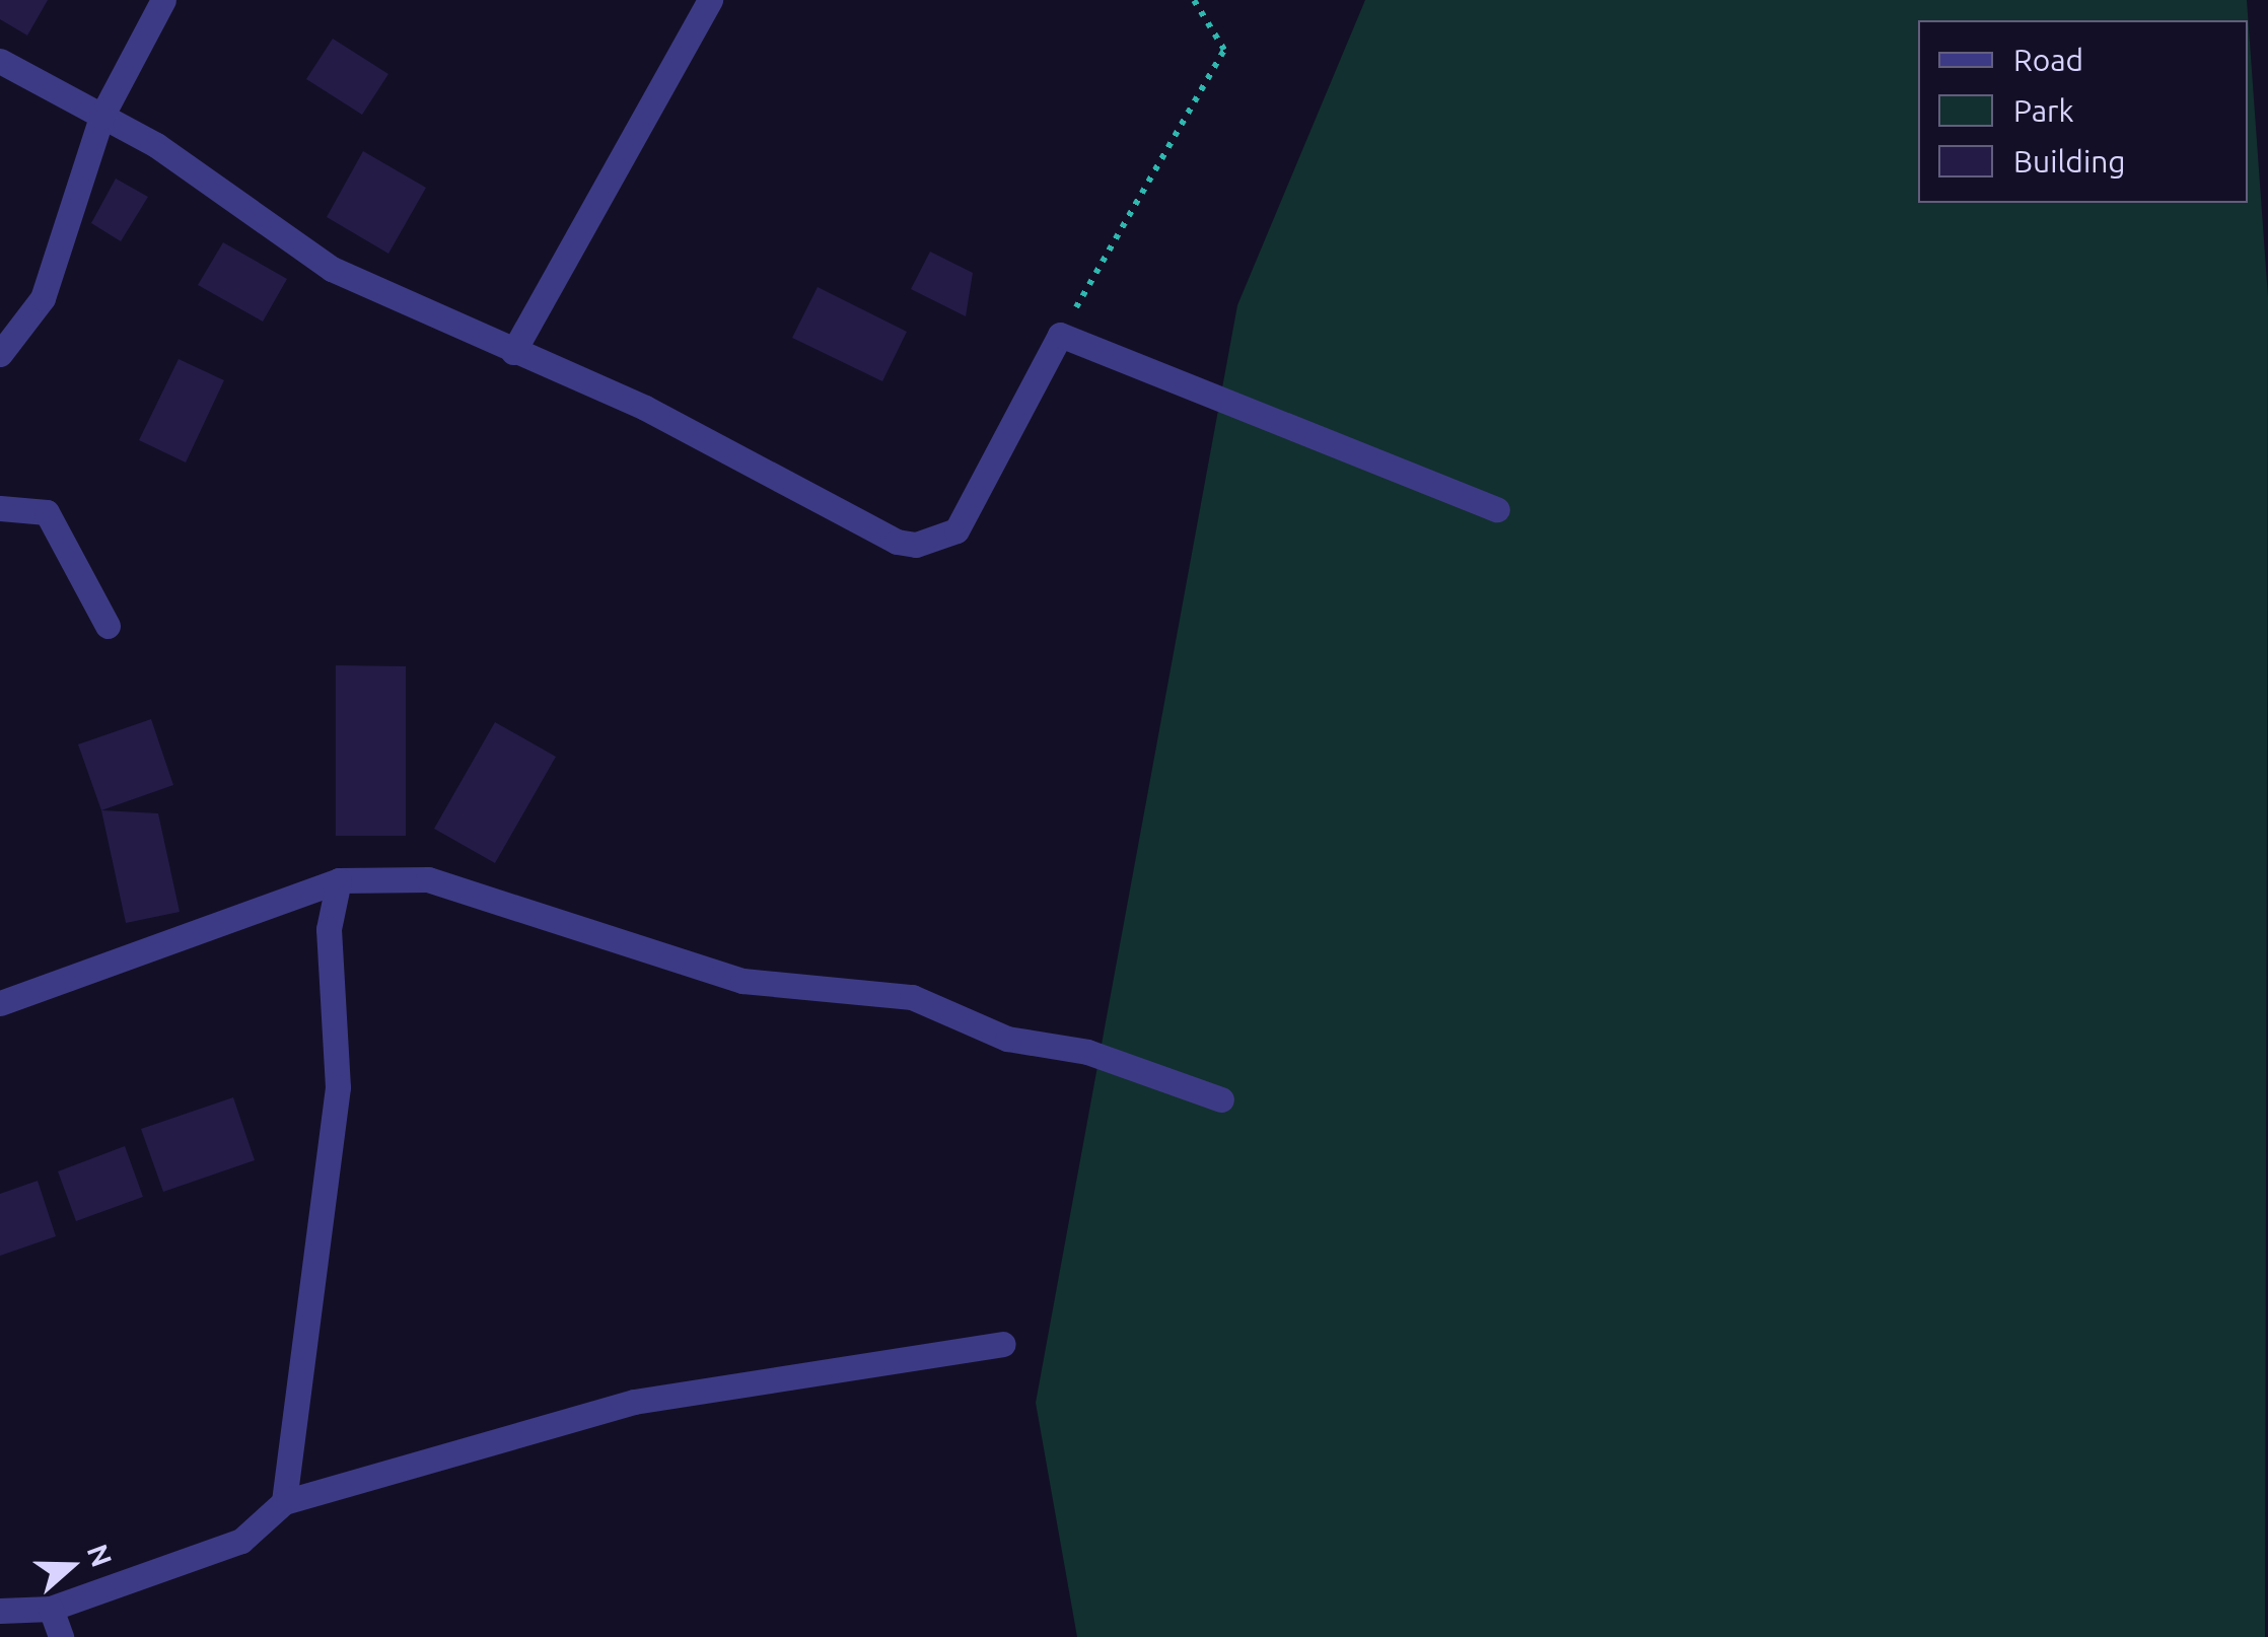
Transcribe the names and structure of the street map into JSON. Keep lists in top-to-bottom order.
{
  "legend": ["Road", "Park", "Building"],
  "north": "right"
}
